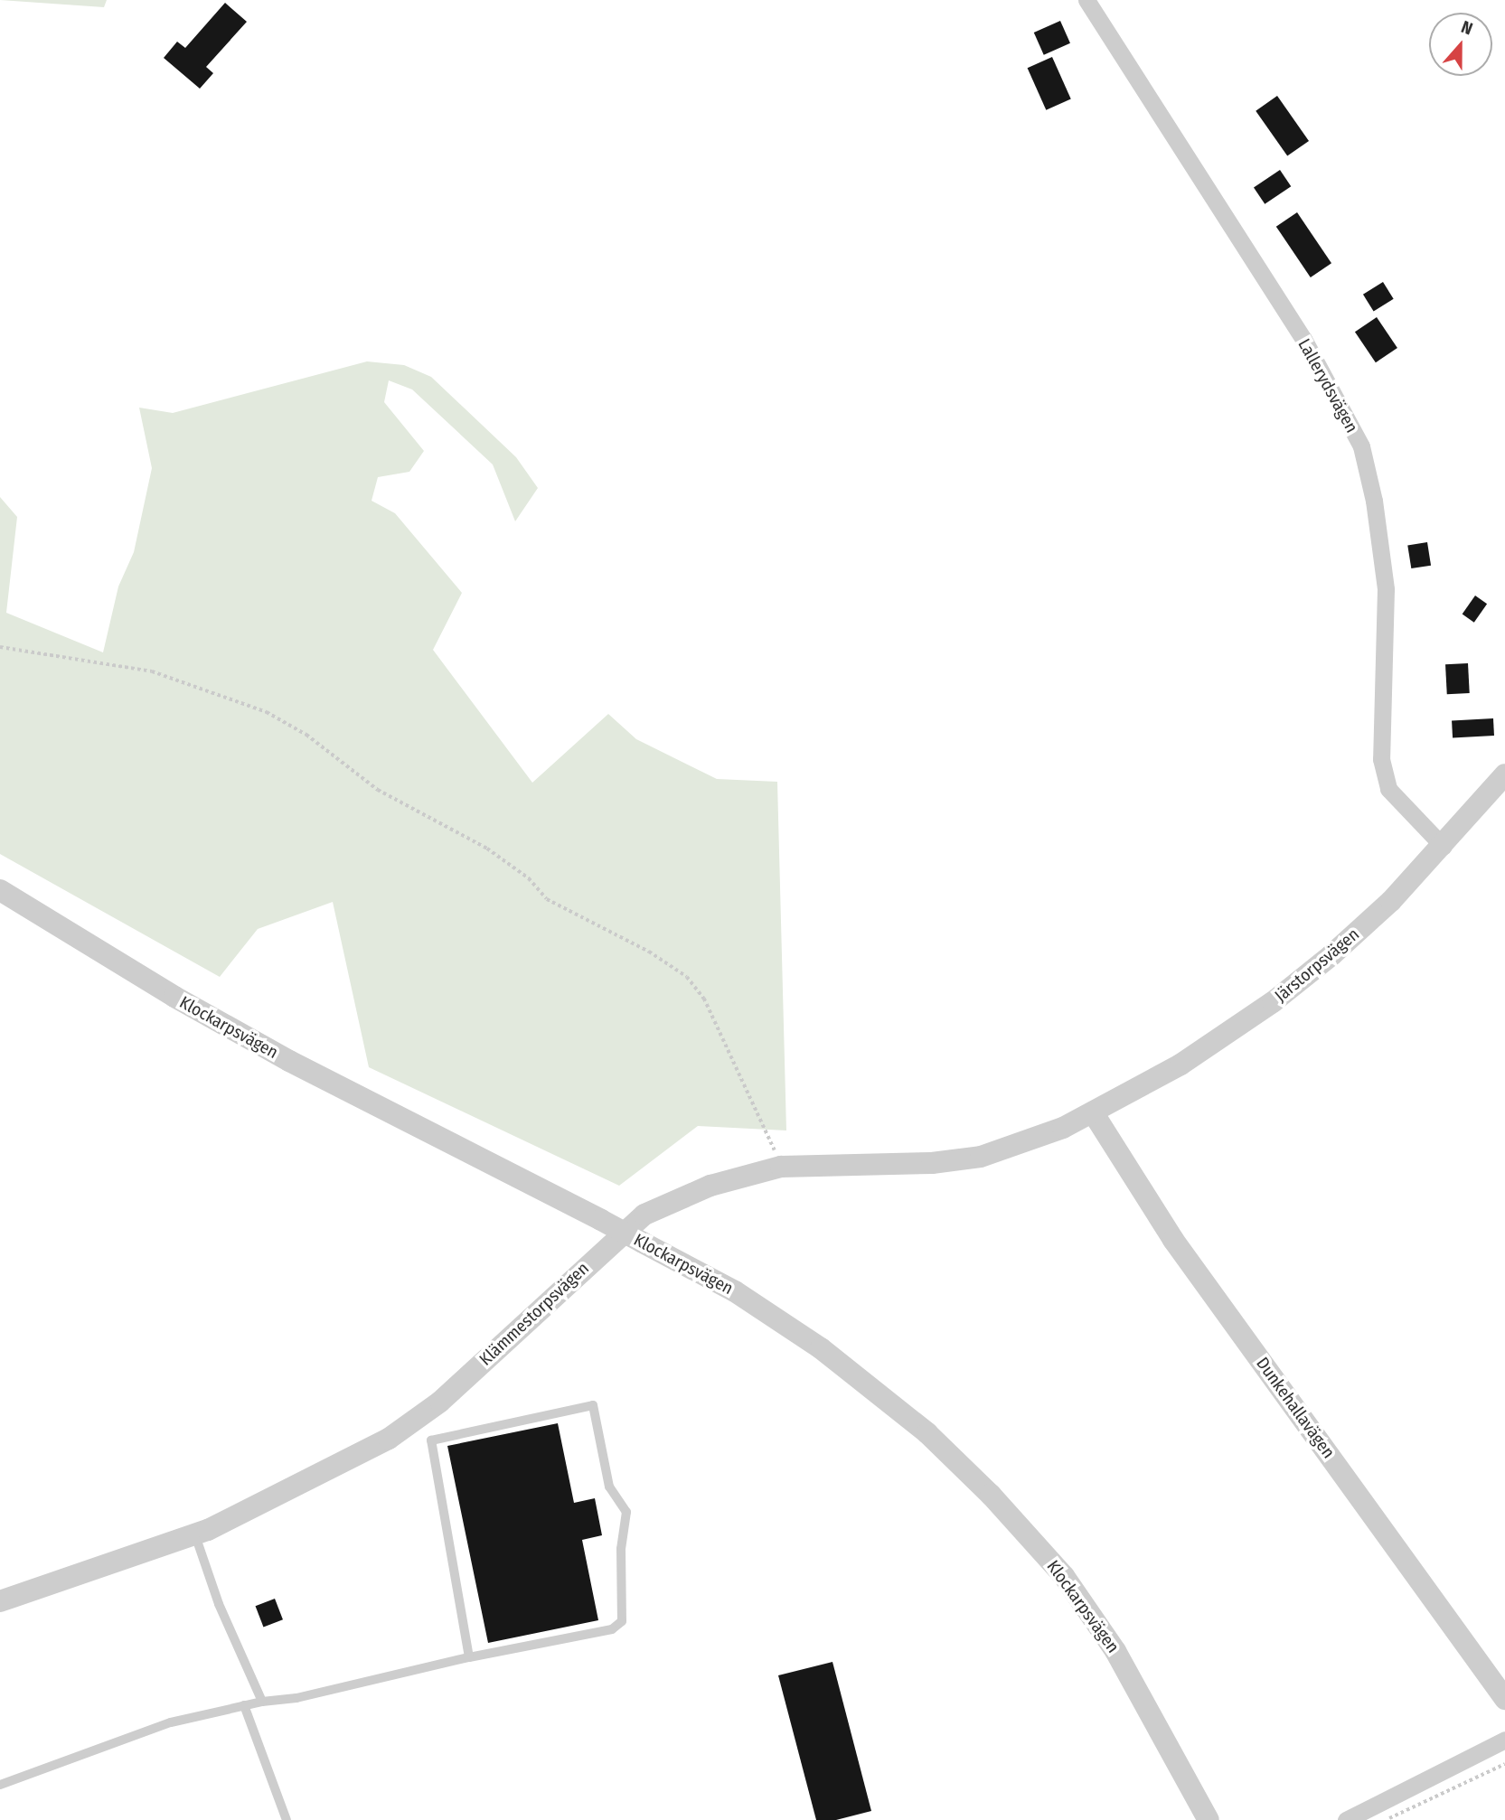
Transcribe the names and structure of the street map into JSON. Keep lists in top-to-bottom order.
{
  "streets": {
    "street": [
      "Lallerydsvägen",
      "Järstorpsvägen",
      "Klockarpsvägen",
      "Klämmestorpsvägen",
      "Dunkehallavägen"
    ]
  },
  "crossings": [
    ["Lallerydsvägen", "Järstorpsvägen"],
    ["Järstorpsvägen", "Klämmestorpsvägen"],
    ["Järstorpsvägen", "Dunkehallavägen"],
    ["Klämmestorpsvägen", "Dunkehallavägen"]
  ],
  "north": "top"
}
